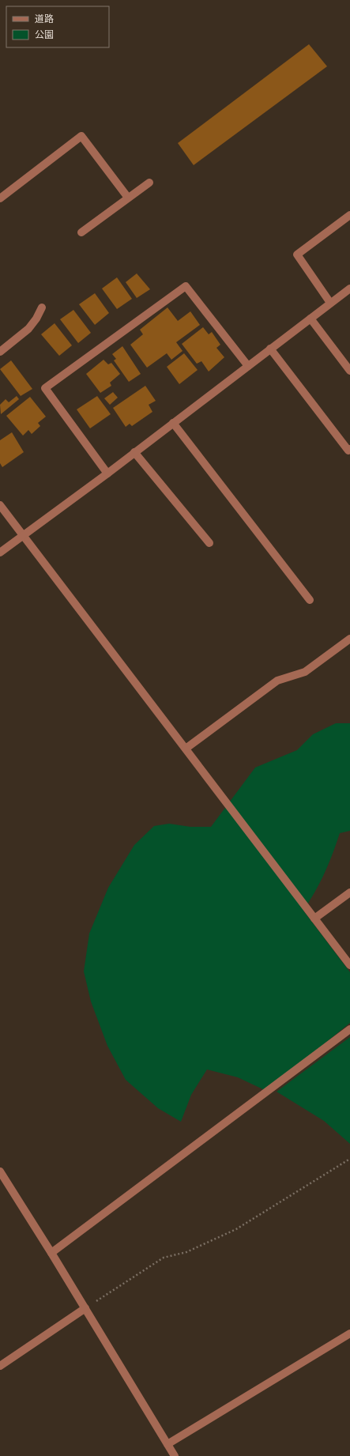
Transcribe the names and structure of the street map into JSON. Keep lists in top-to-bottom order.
{
  "legend": ["道路", "公園"]
}
